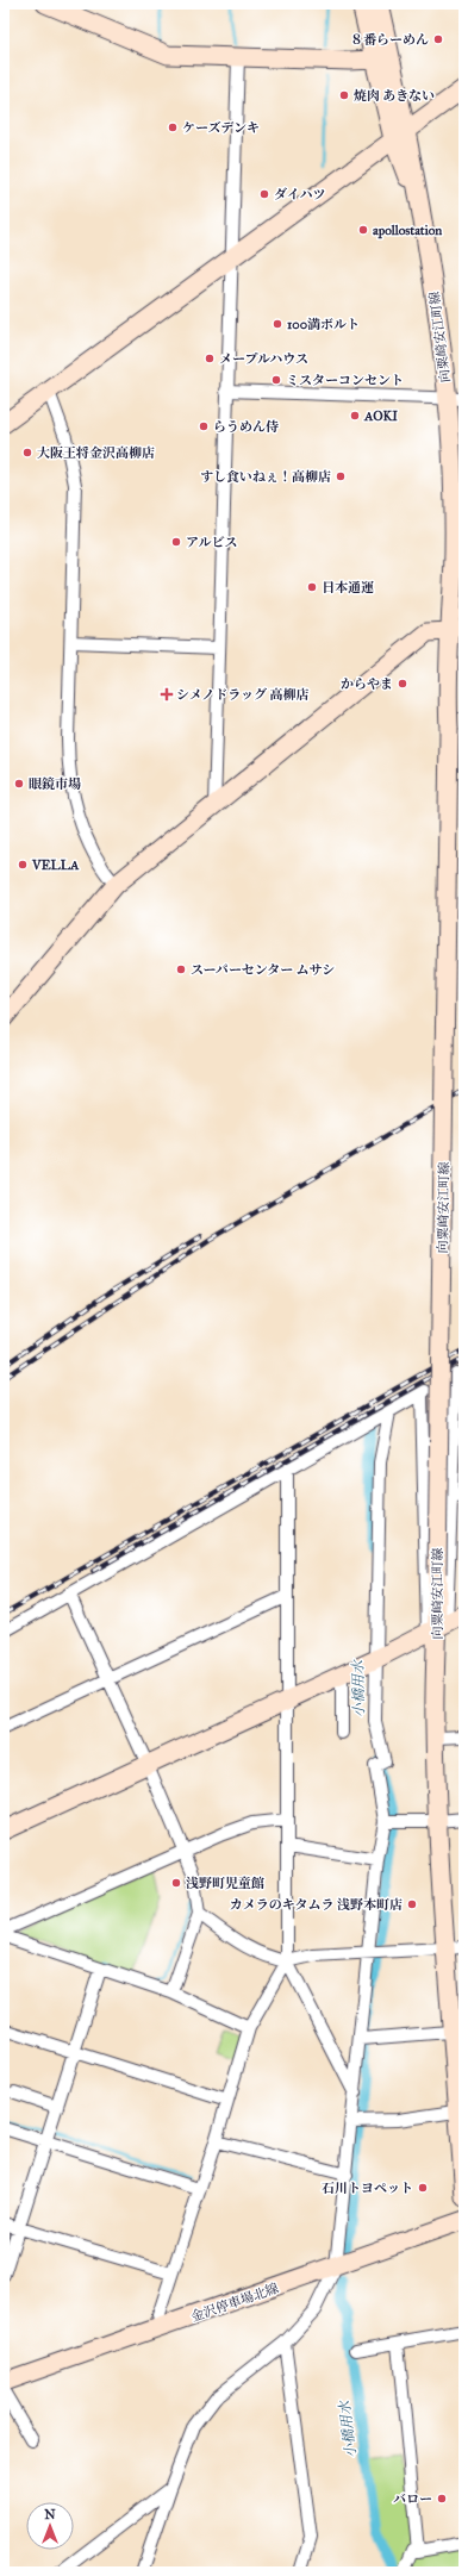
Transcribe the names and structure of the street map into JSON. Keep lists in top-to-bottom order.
{
  "streets": {
    "main road": ["向粟崎安江町線", "金沢停車場北線"]
  },
  "water": ["小橋用水"],
  "places": {
    "other": [
      "８番らーめん",
      "焼肉 あきない",
      "ケーズデンキ",
      "ダイハツ",
      "apollostation",
      "100満ボルト",
      "メープルハウス",
      "ミスターコンセント",
      "AOKI",
      "らうめん侍",
      "大阪王将金沢高柳店",
      "すし食いねぇ！高柳店",
      "アルビス",
      "日本通運",
      "からやま",
      "眼鏡市場",
      "VELLA",
      "スーパーセンター ムサシ",
      "浅野町児童館",
      "カメラのキタムラ 浅野本町店",
      "石川トヨペット",
      "バロー"
    ],
    "health": ["シメノドラッグ 高柳店"]
  },
  "north": "top"
}
